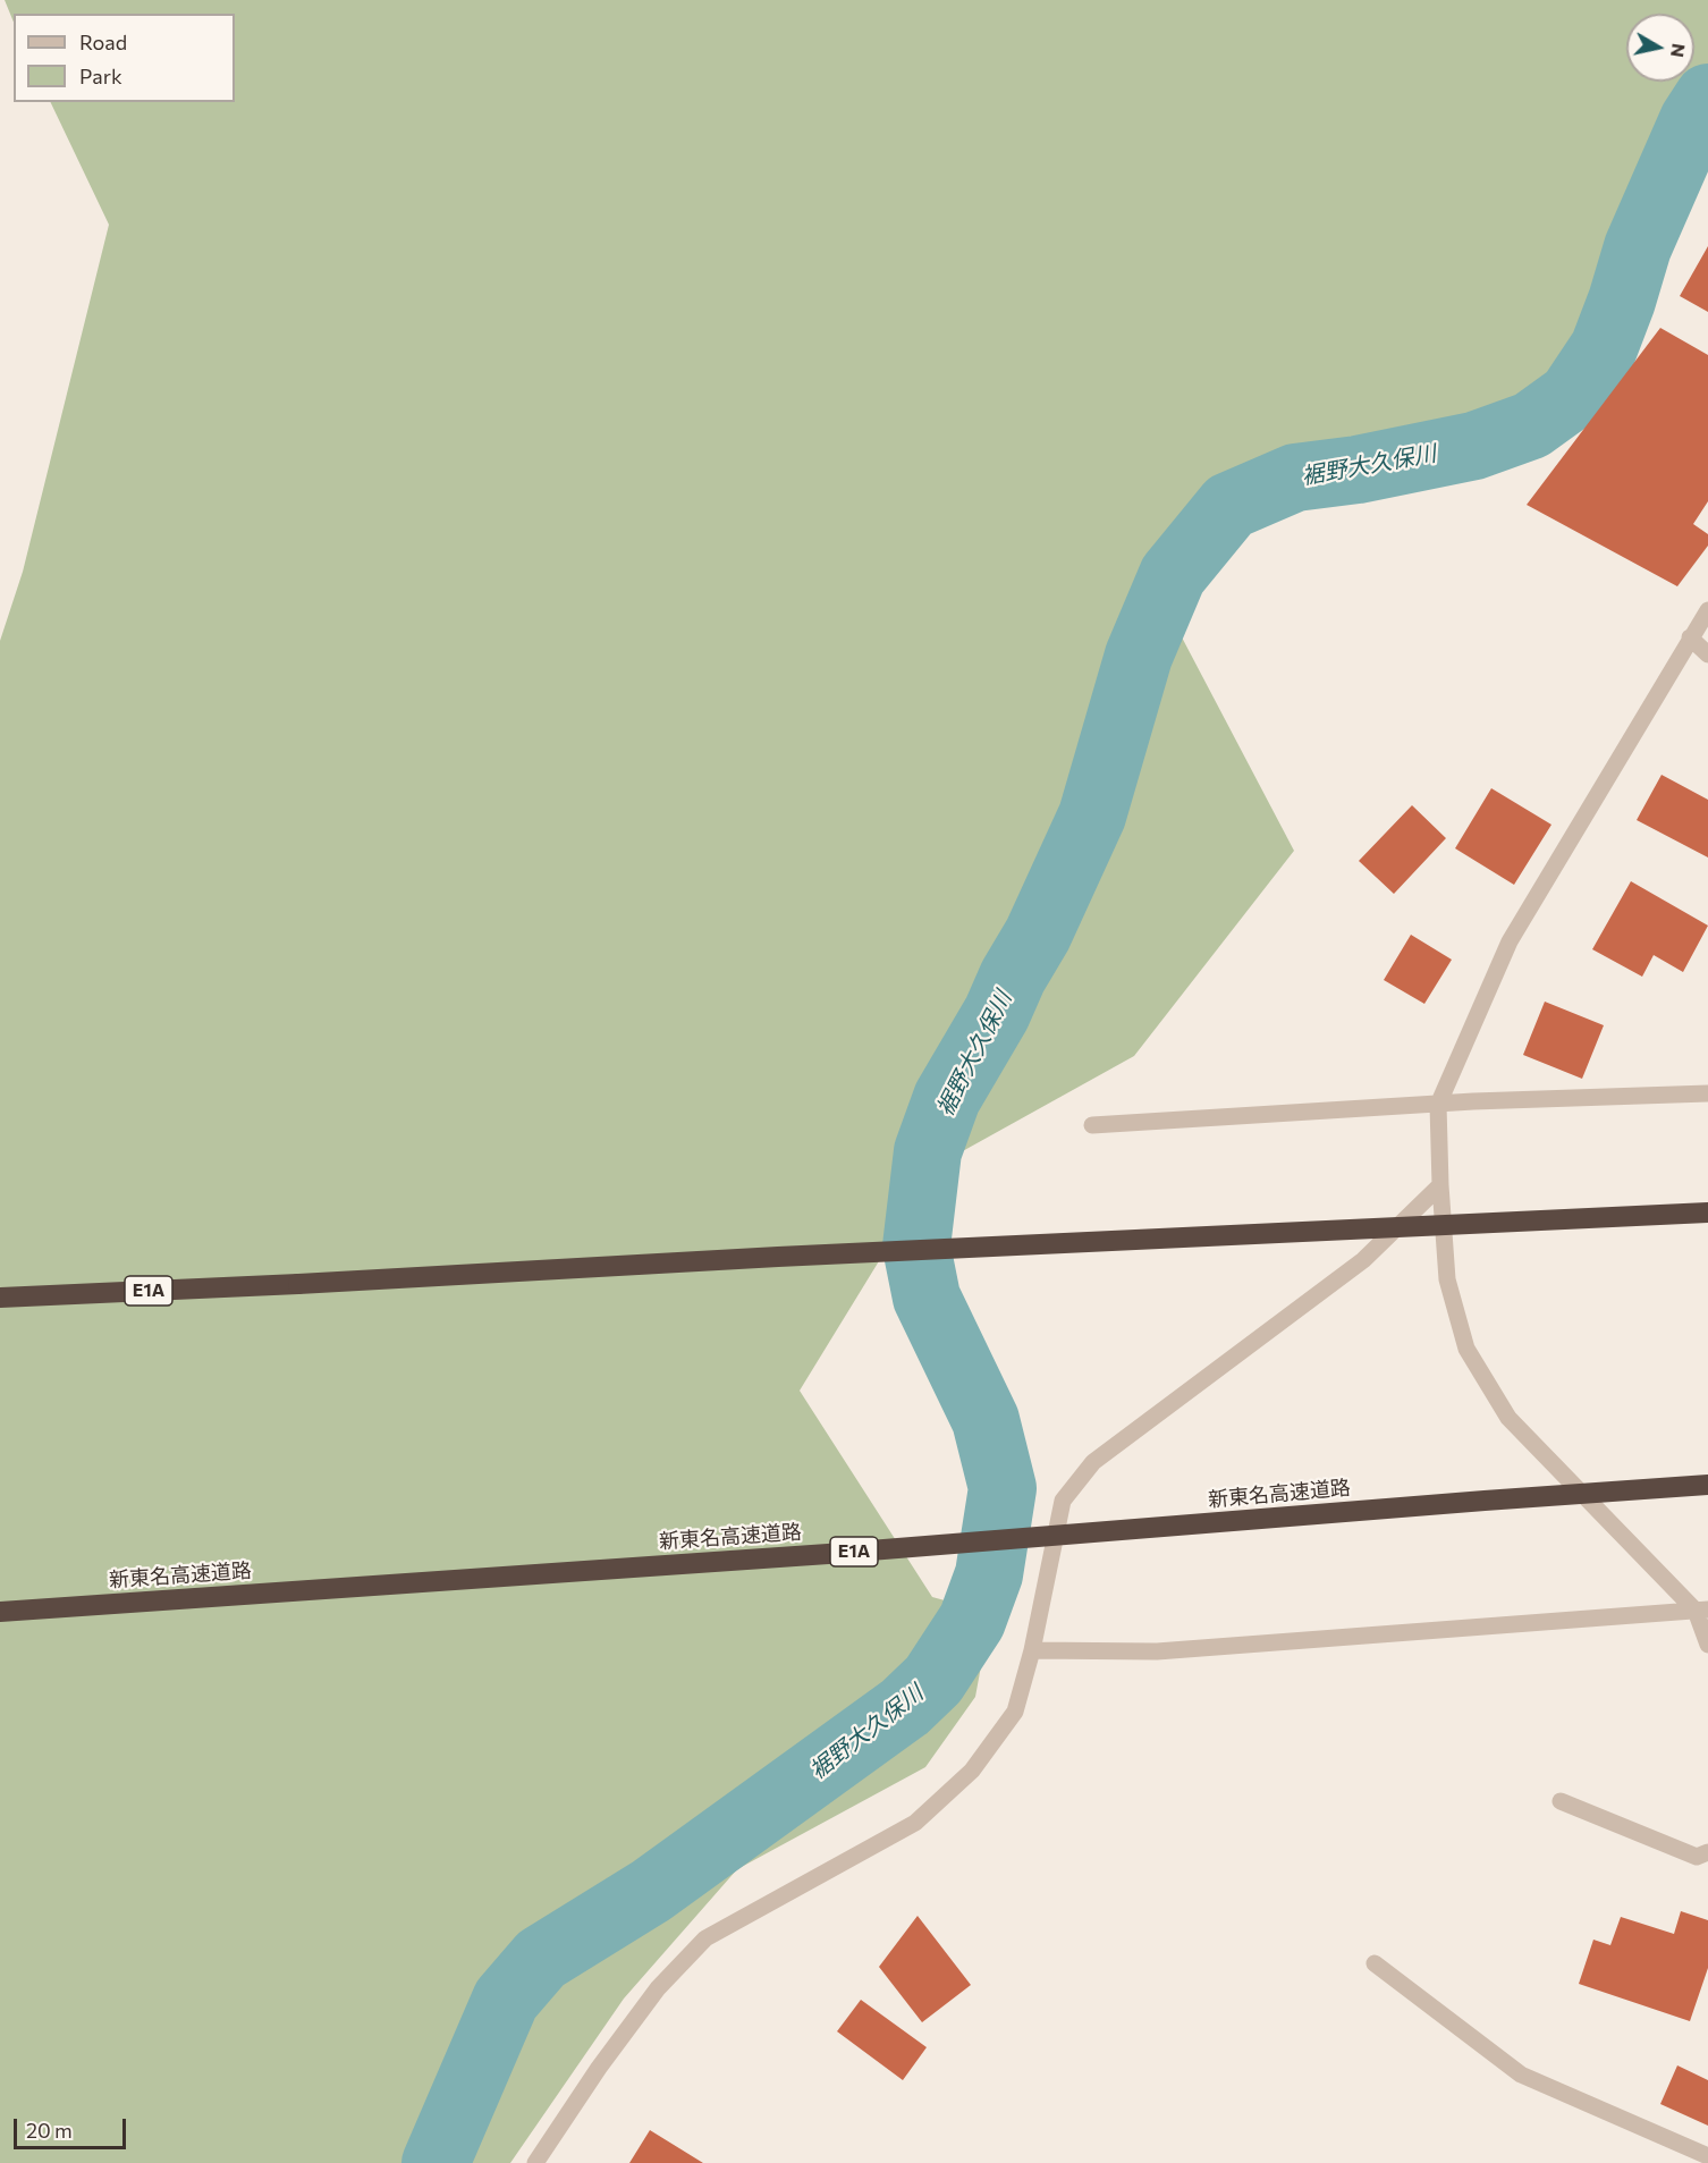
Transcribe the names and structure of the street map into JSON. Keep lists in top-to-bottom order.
{
  "streets": {
    "highway": ["E1A", "新東名高速道路"]
  },
  "water": ["裾野大久保川"],
  "legend": ["Road", "Park"],
  "scale_bar": "20 m",
  "north": "right"
}
